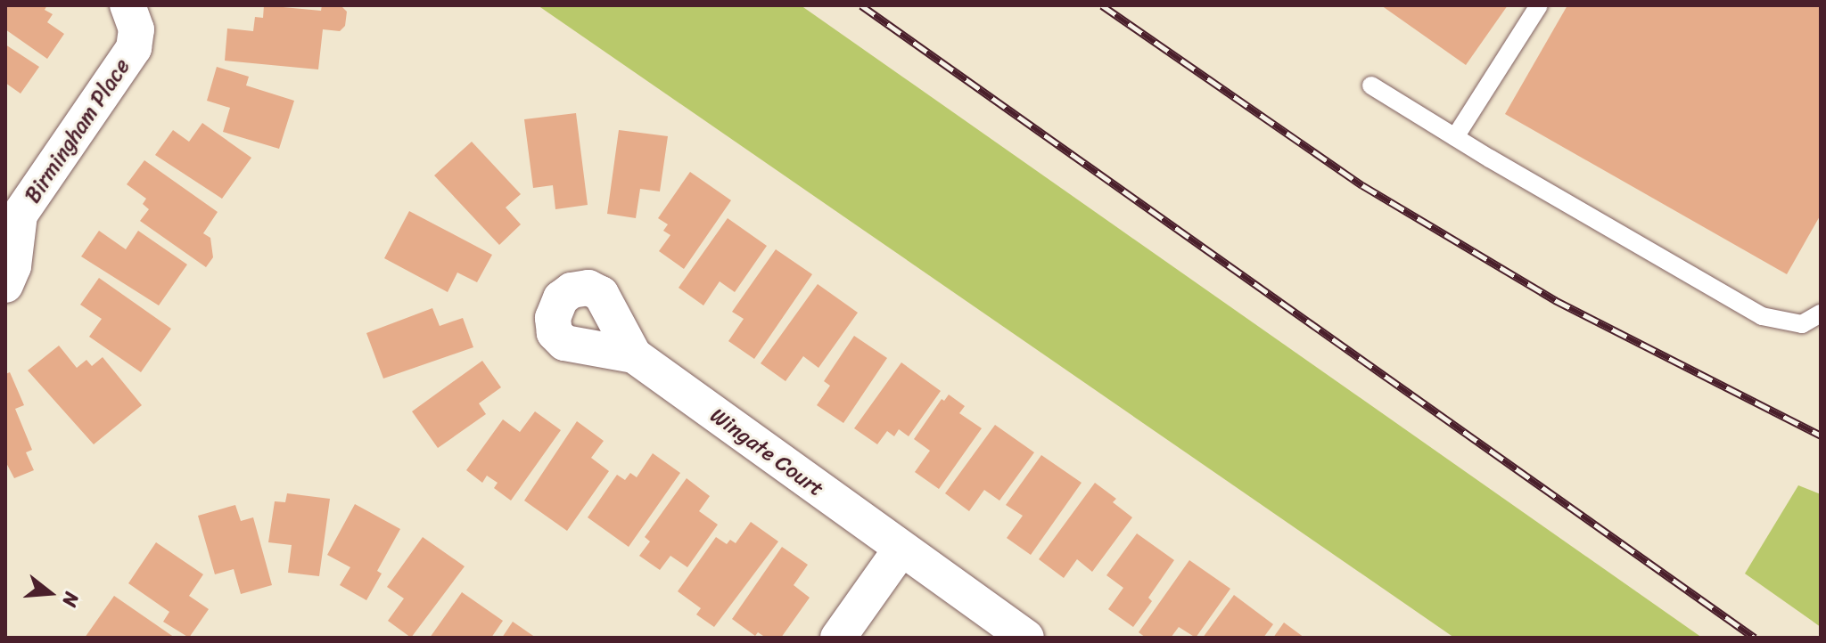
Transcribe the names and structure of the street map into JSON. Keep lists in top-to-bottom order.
{
  "streets": {
    "street": ["Birmingham Place", "Wingate Court"]
  },
  "north": "right"
}
